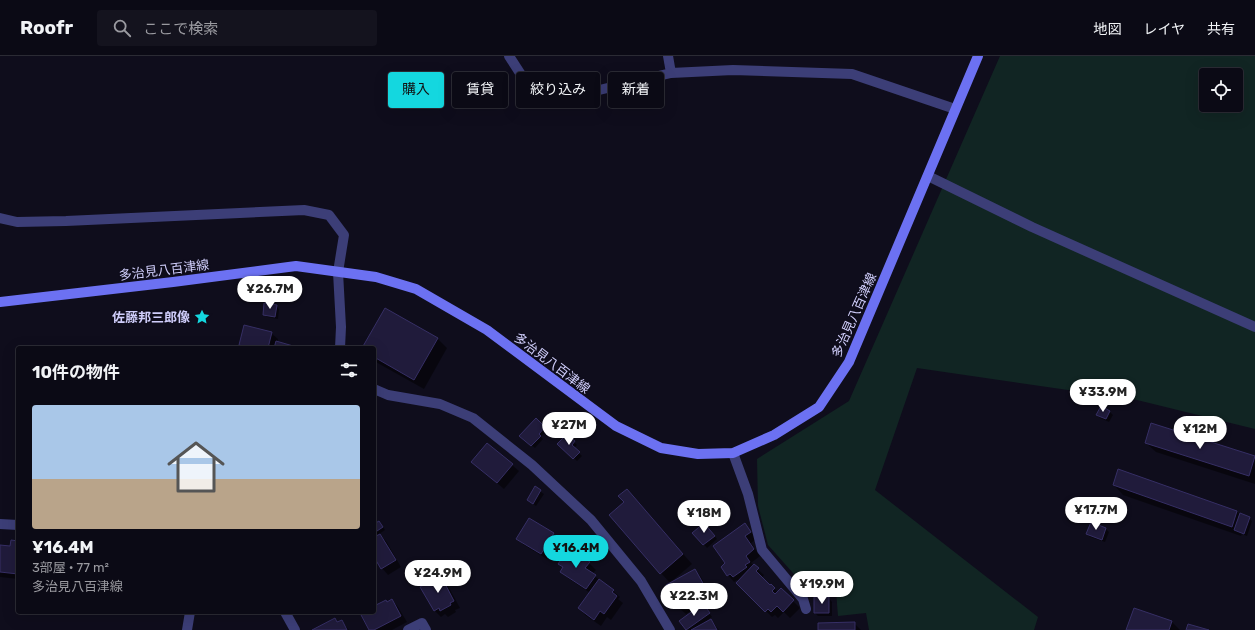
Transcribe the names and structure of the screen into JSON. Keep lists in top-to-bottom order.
{
  "streets": {
    "main road": ["多治見八百津線"]
  },
  "places": {
    "place": ["佐藤邦三郎像"]
  },
  "page": {
    "header": "Roofr",
    "search": "ここで検索",
    "nav": ["地図", "レイヤ", "共有"],
    "chip": [
      "購入",
      "賃貸",
      "絞り込み",
      "新着"
    ],
    "price": [
      "¥26.7M",
      "¥33.9M",
      "¥27M",
      "¥12M",
      "¥17.7M",
      "¥18M",
      "¥16.4M",
      "¥24.9M",
      "¥19.9M",
      "¥22.3M"
    ],
    "heading": "10件の物件",
    "list": [
      {
        "name": "¥16.4M",
        "note": "3部屋 · 77 m² · 多治見八百津線"
      }
    ]
  }
}
